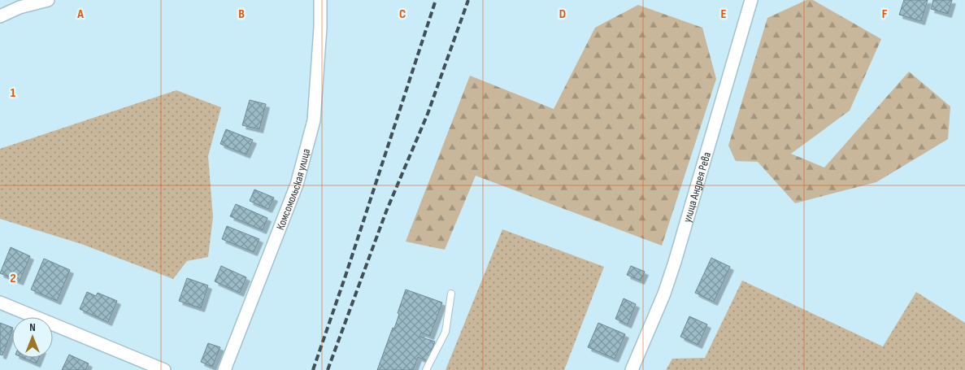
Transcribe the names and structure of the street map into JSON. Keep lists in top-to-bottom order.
{
  "streets": {
    "street": ["улица Андрея Рева", "Комсомольская улица"]
  },
  "north": "top",
  "grid": {
    "columns": [
      "A",
      "B",
      "C",
      "D",
      "E",
      "F"
    ],
    "rows": ["1", "2"]
  }
}
